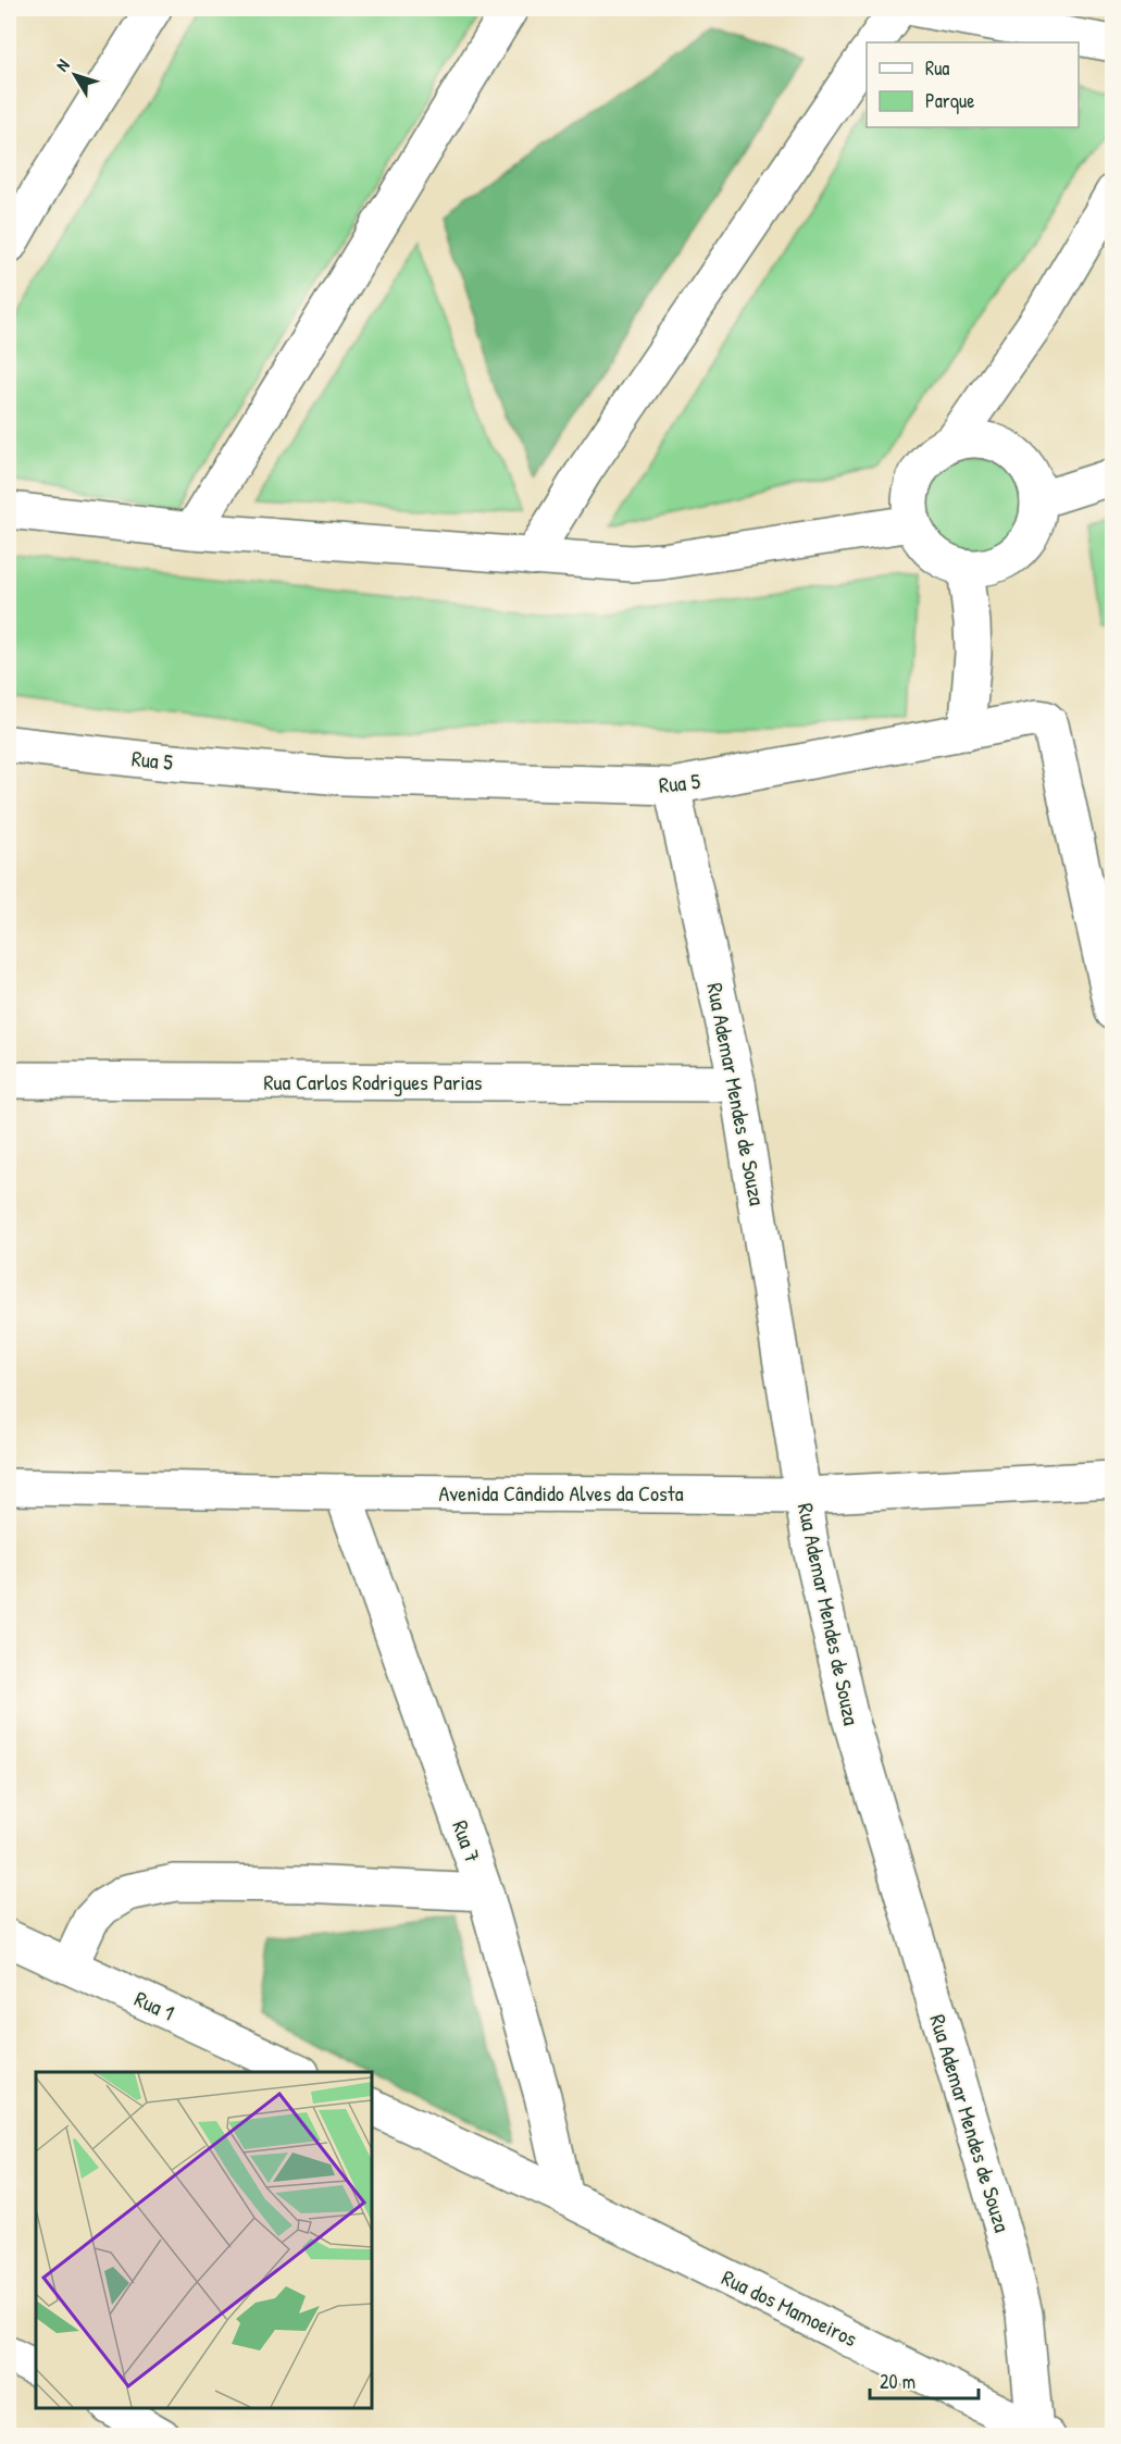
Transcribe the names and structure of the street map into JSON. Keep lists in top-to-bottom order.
{
  "streets": {
    "street": [
      "Rua 5",
      "Rua Carlos Rodrigues Parias",
      "Rua Ademar Mendes de Souza",
      "Avenida Cândido Alves da Costa",
      "Rua 7",
      "Rua 1",
      "Rua dos Mamoeiros"
    ]
  },
  "crossings": [
    ["Rua 5", "Rua Ademar Mendes de Souza"],
    ["Rua Carlos Rodrigues Parias", "Rua Ademar Mendes de Souza"],
    ["Rua Ademar Mendes de Souza", "Avenida Cândido Alves da Costa"],
    ["Rua Ademar Mendes de Souza", "Rua dos Mamoeiros"],
    ["Avenida Cândido Alves da Costa", "Rua 7"],
    ["Rua 7", "Rua dos Mamoeiros"]
  ],
  "legend": ["Rua", "Parque"],
  "scale_bar": "20 m",
  "north": "top left"
}
